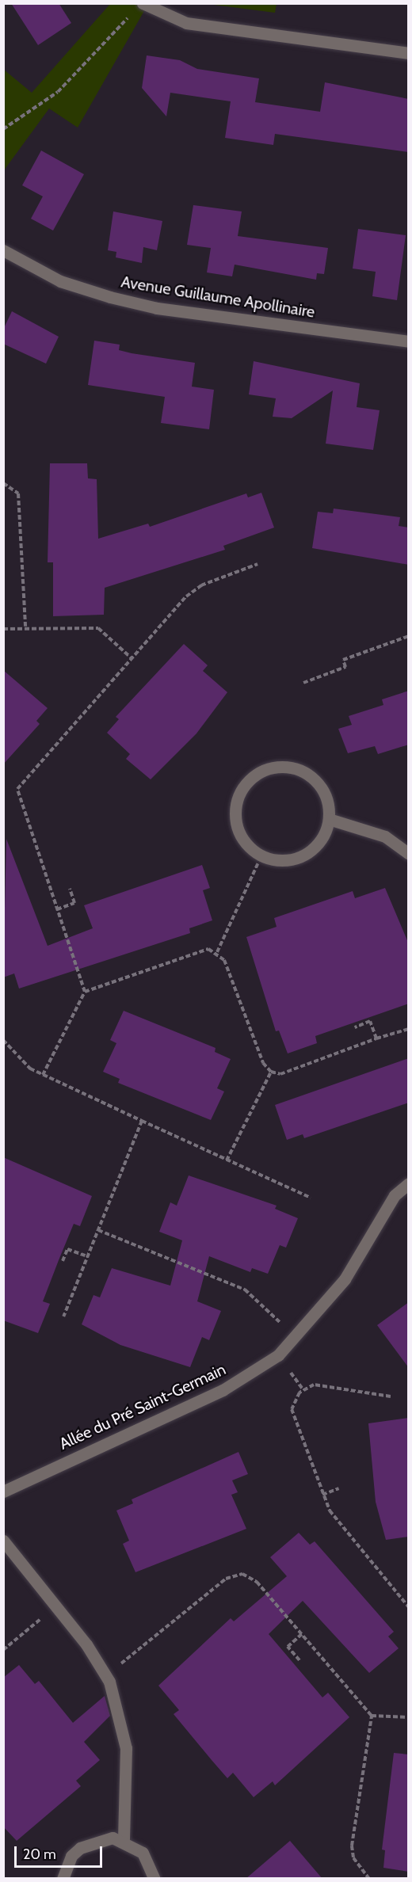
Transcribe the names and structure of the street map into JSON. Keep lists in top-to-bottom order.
{
  "streets": {
    "street": ["Avenue Guillaume Apollinaire", "Allée du Pré Saint-Germain"]
  },
  "scale_bar": "20 m"
}
